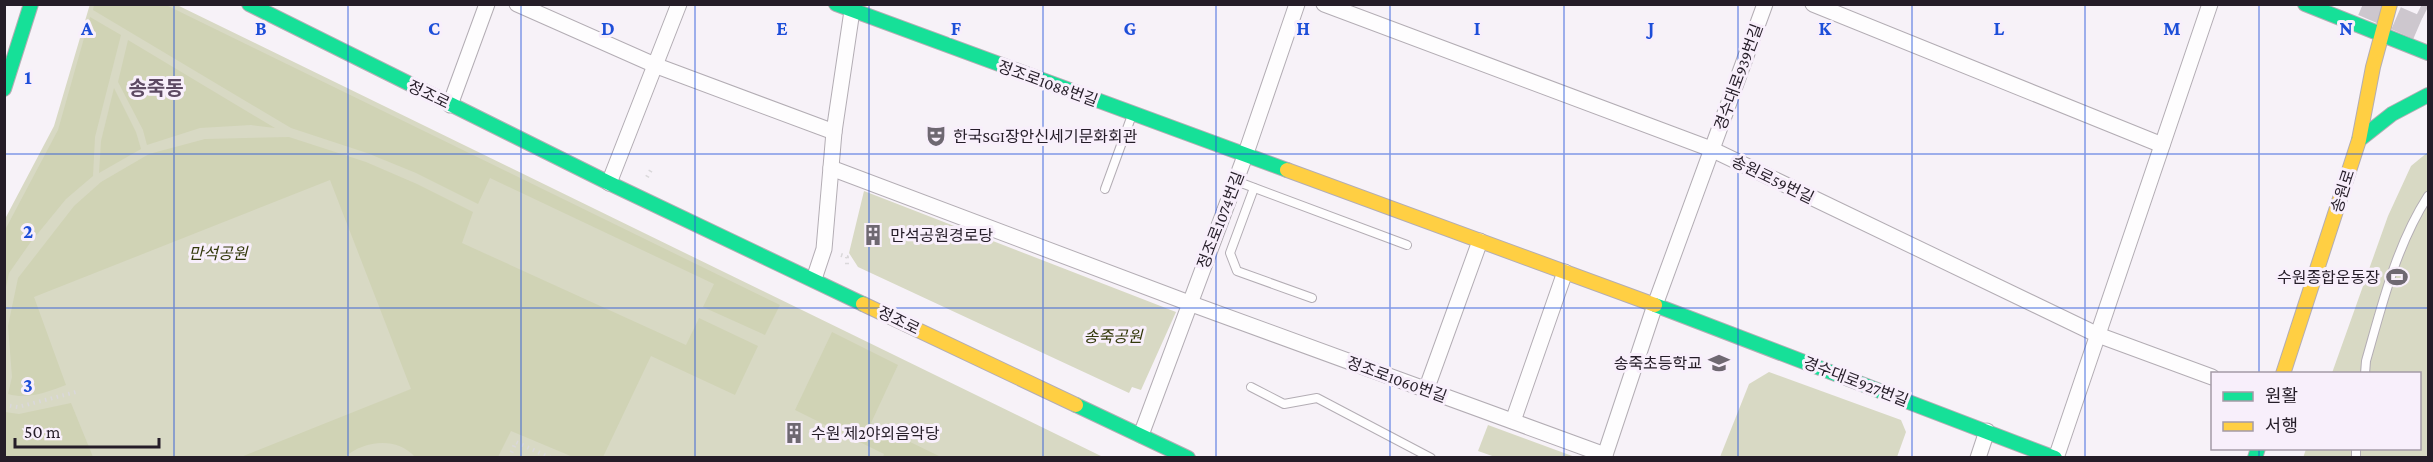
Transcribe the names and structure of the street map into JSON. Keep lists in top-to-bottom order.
{
  "streets": {
    "street": [
      "경수대로939번길",
      "정조로1088번길",
      "정조로",
      "송원로59번길",
      "송원로",
      "정조로1074번길",
      "정조로1060번길",
      "경수대로927번길"
    ]
  },
  "crossings": [
    ["경수대로939번길", "송원로59번길"],
    ["경수대로939번길", "정조로1060번길"],
    ["정조로1088번길", "정조로1074번길"],
    ["정조로", "정조로1074번길"],
    ["송원로59번길", "정조로1060번길"],
    ["송원로59번길", "경수대로927번길"],
    ["정조로1074번길", "정조로1060번길"],
    ["정조로1060번길", "경수대로927번길"]
  ],
  "districts": ["송죽동"],
  "parks": ["만석공원", "송죽공원"],
  "places": {
    "theatre": ["한국SGI장안신세기문화회관"],
    "building": ["만석공원경로당", "수원 제2야외음악당"],
    "sports": ["수원종합운동장"],
    "school or university": ["송죽초등학교"]
  },
  "legend": ["원활", "서행"],
  "scale_bar": "50 m",
  "grid": {
    "columns": [
      "A",
      "B",
      "C",
      "D",
      "E",
      "F",
      "G",
      "H",
      "I",
      "J",
      "K",
      "L",
      "M",
      "N"
    ],
    "rows": ["1", "2", "3"]
  }
}
